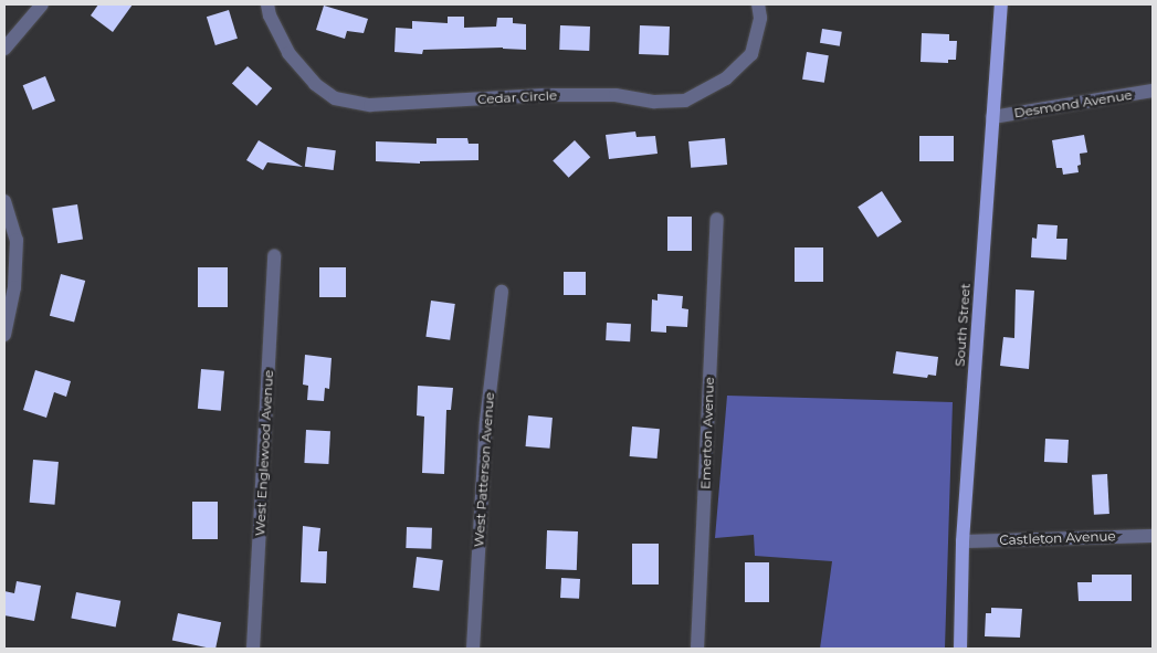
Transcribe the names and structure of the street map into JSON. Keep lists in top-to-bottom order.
{
  "streets": {
    "main road": ["South Street"],
    "street": [
      "Cedar Circle",
      "Desmond Avenue",
      "Emerton Avenue",
      "West Englewood Avenue",
      "West Patterson Avenue",
      "Castleton Avenue"
    ]
  },
  "crossings": [
    ["Desmond Avenue", "South Street"],
    ["South Street", "Castleton Avenue"]
  ]
}
